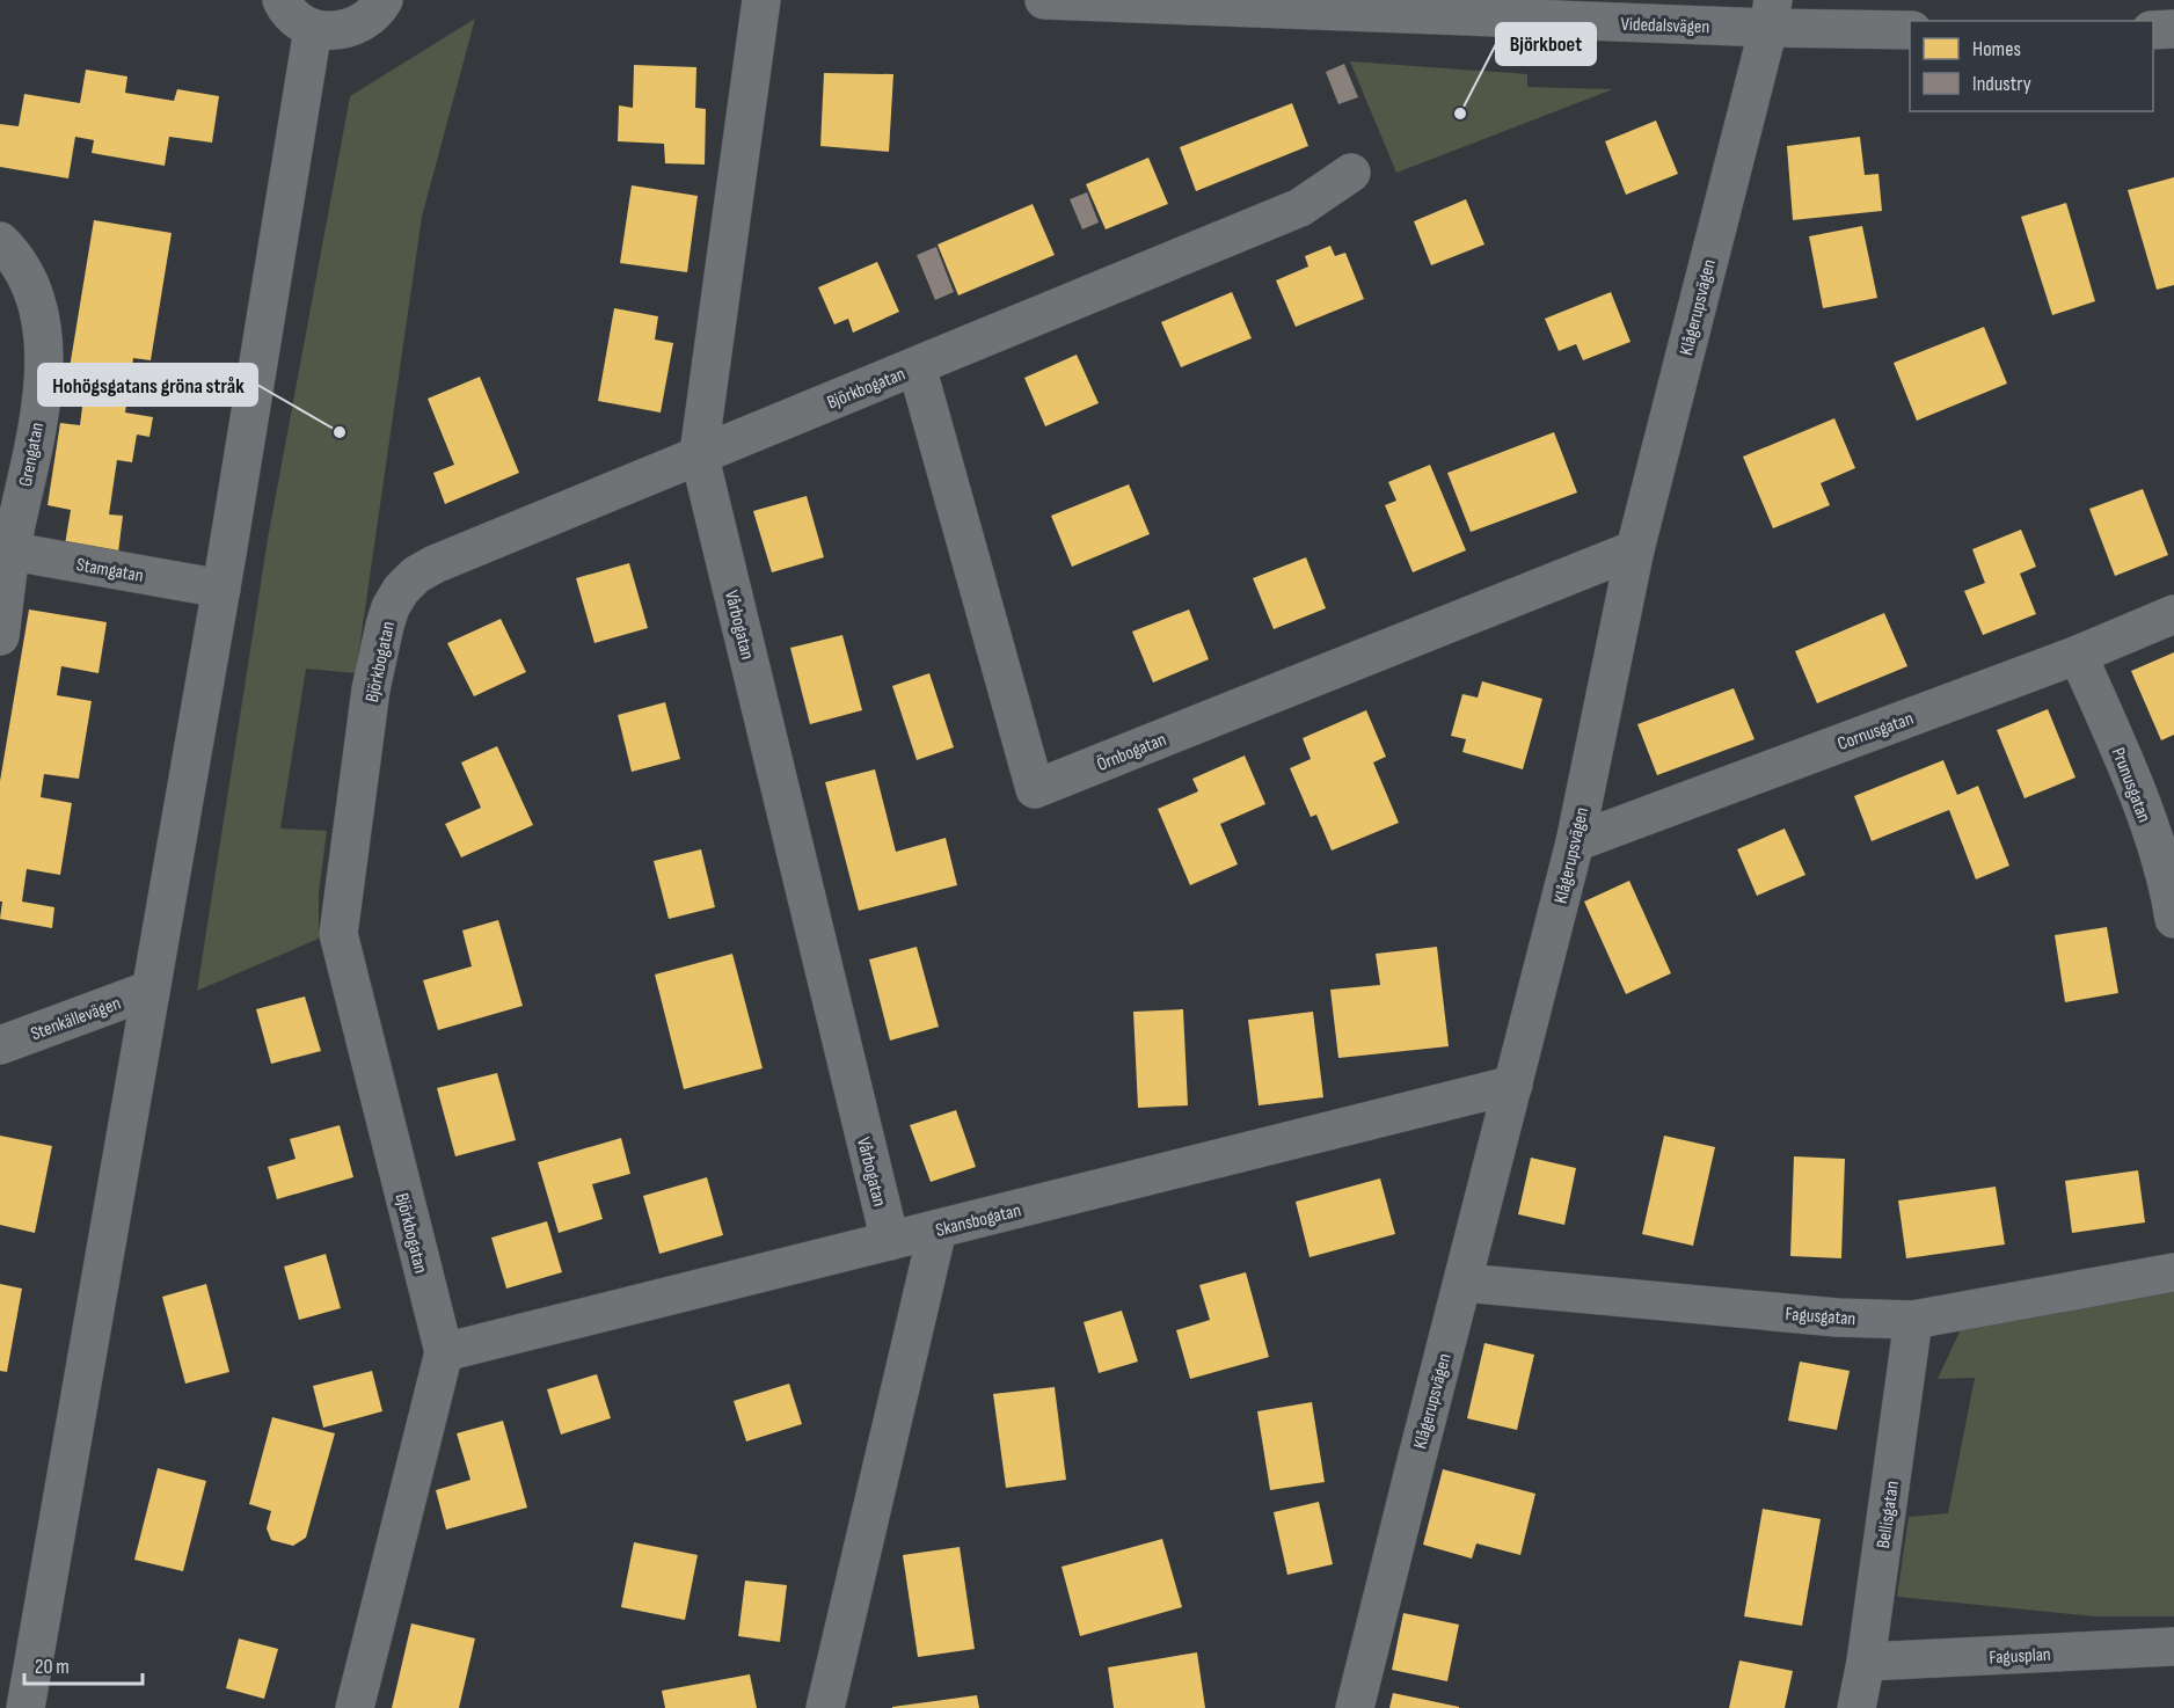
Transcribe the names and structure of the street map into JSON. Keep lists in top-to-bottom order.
{
  "streets": {
    "street": [
      "Videdalsvägen",
      "Klågerupsvägen",
      "Björkbogatan",
      "Grengatan",
      "Stamgatan",
      "Vårbogatan",
      "Cornusgatan",
      "Örnbogatan",
      "Prunusgatan",
      "Stenkällevägen",
      "Skansbogatan",
      "Fagusgatan",
      "Bellisgatan",
      "Fagusplan"
    ]
  },
  "crossings": [
    ["Videdalsvägen", "Klågerupsvägen"],
    ["Klågerupsvägen", "Cornusgatan"],
    ["Klågerupsvägen", "Örnbogatan"],
    ["Klågerupsvägen", "Skansbogatan"],
    ["Klågerupsvägen", "Fagusgatan"],
    ["Björkbogatan", "Vårbogatan"],
    ["Björkbogatan", "Örnbogatan"],
    ["Björkbogatan", "Skansbogatan"],
    ["Grengatan", "Stamgatan"],
    ["Vårbogatan", "Skansbogatan"],
    ["Cornusgatan", "Prunusgatan"],
    ["Fagusgatan", "Bellisgatan"],
    ["Bellisgatan", "Fagusplan"]
  ],
  "places": ["Björkboet", "Hohögsgatans gröna stråk"],
  "legend": ["Homes", "Industry"],
  "scale_bar": "20 m"
}
